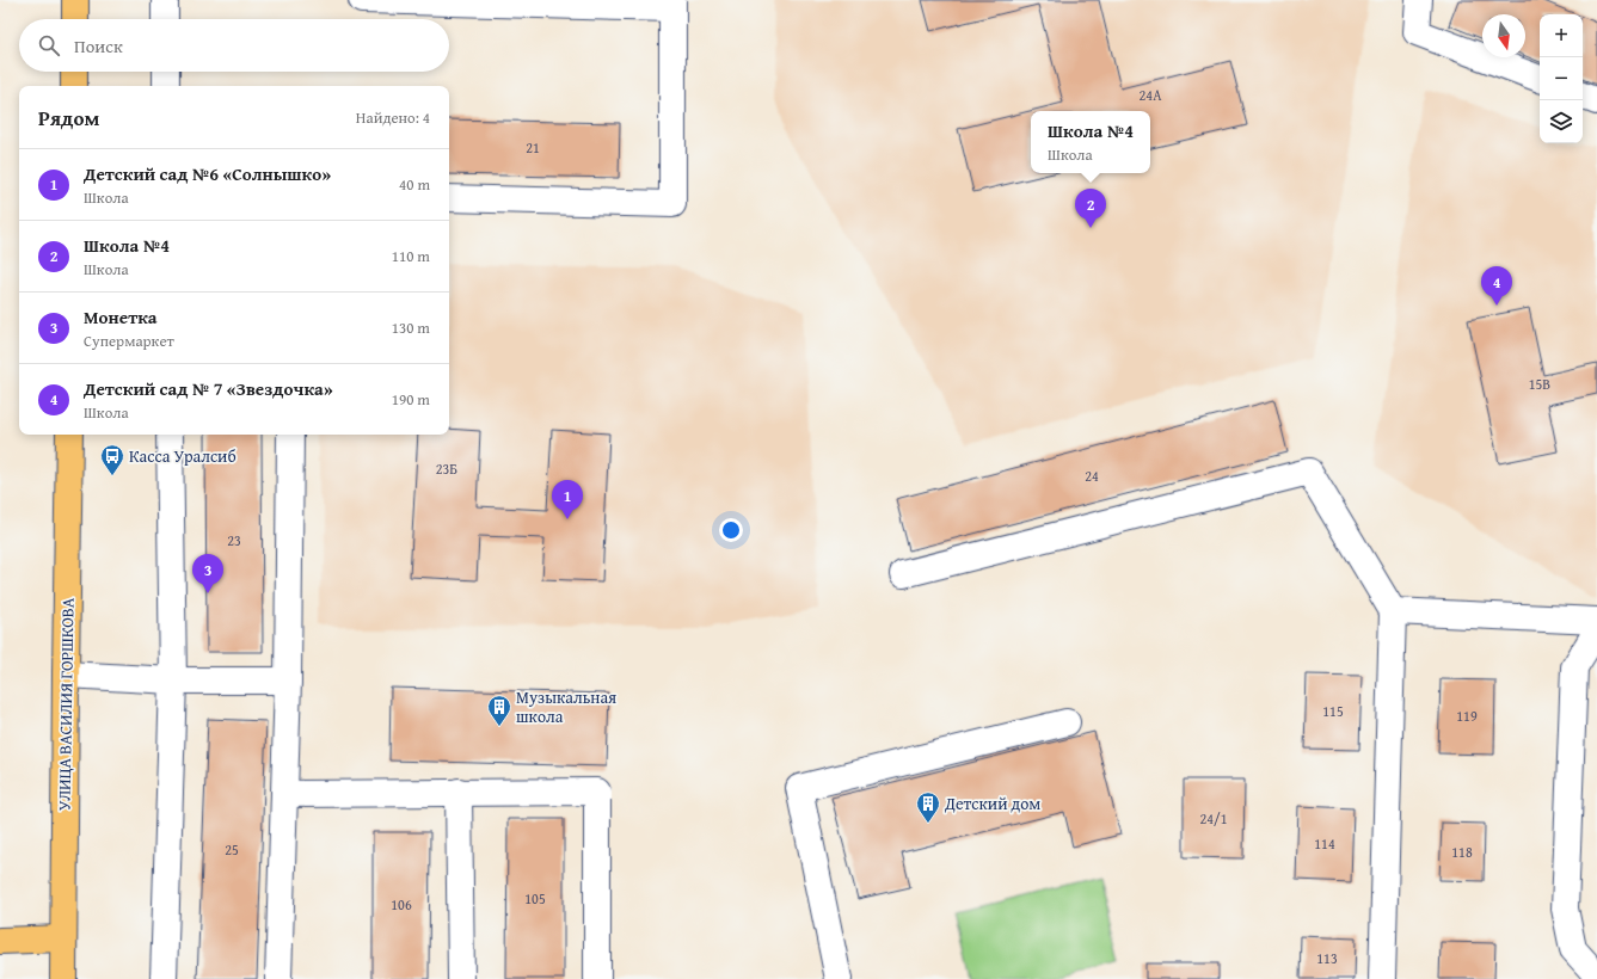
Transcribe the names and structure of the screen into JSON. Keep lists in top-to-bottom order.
{
  "streets": {
    "main road": ["УЛИЦА ВАСИЛИЯ ГОРШКОВА"]
  },
  "places": {
    "bus stop": ["Касса Уралсиб"],
    "building": ["Музыкальная школа", "Детский дом"]
  },
  "house_numbers": [
    "24А",
    "21",
    "15В",
    "23Б",
    "24",
    "23",
    "115",
    "119",
    "24/1",
    "114",
    "25",
    "118",
    "105",
    "106",
    "113"
  ],
  "north": "bottom",
  "page": {
    "map_buttons": ["+", "−"],
    "search": "Поиск",
    "heading": ["Рядом", "Найдено: 4"],
    "popup": ["Школа №4", "Школа"],
    "list": [
      {
        "mark": "1",
        "name": "Детский сад №6 «Солнышко»",
        "note": "Школа",
        "value": "40 m"
      },
      {
        "mark": "2",
        "name": "Школа №4",
        "note": "Школа",
        "value": "110 m"
      },
      {
        "mark": "3",
        "name": "Монетка",
        "note": "Супермаркет",
        "value": "130 m"
      },
      {
        "mark": "4",
        "name": "Детский сад № 7 «Звездочка»",
        "note": "Школа",
        "value": "190 m"
      }
    ],
    "pins": [
      "2",
      "4",
      "1",
      "3"
    ]
  }
}
